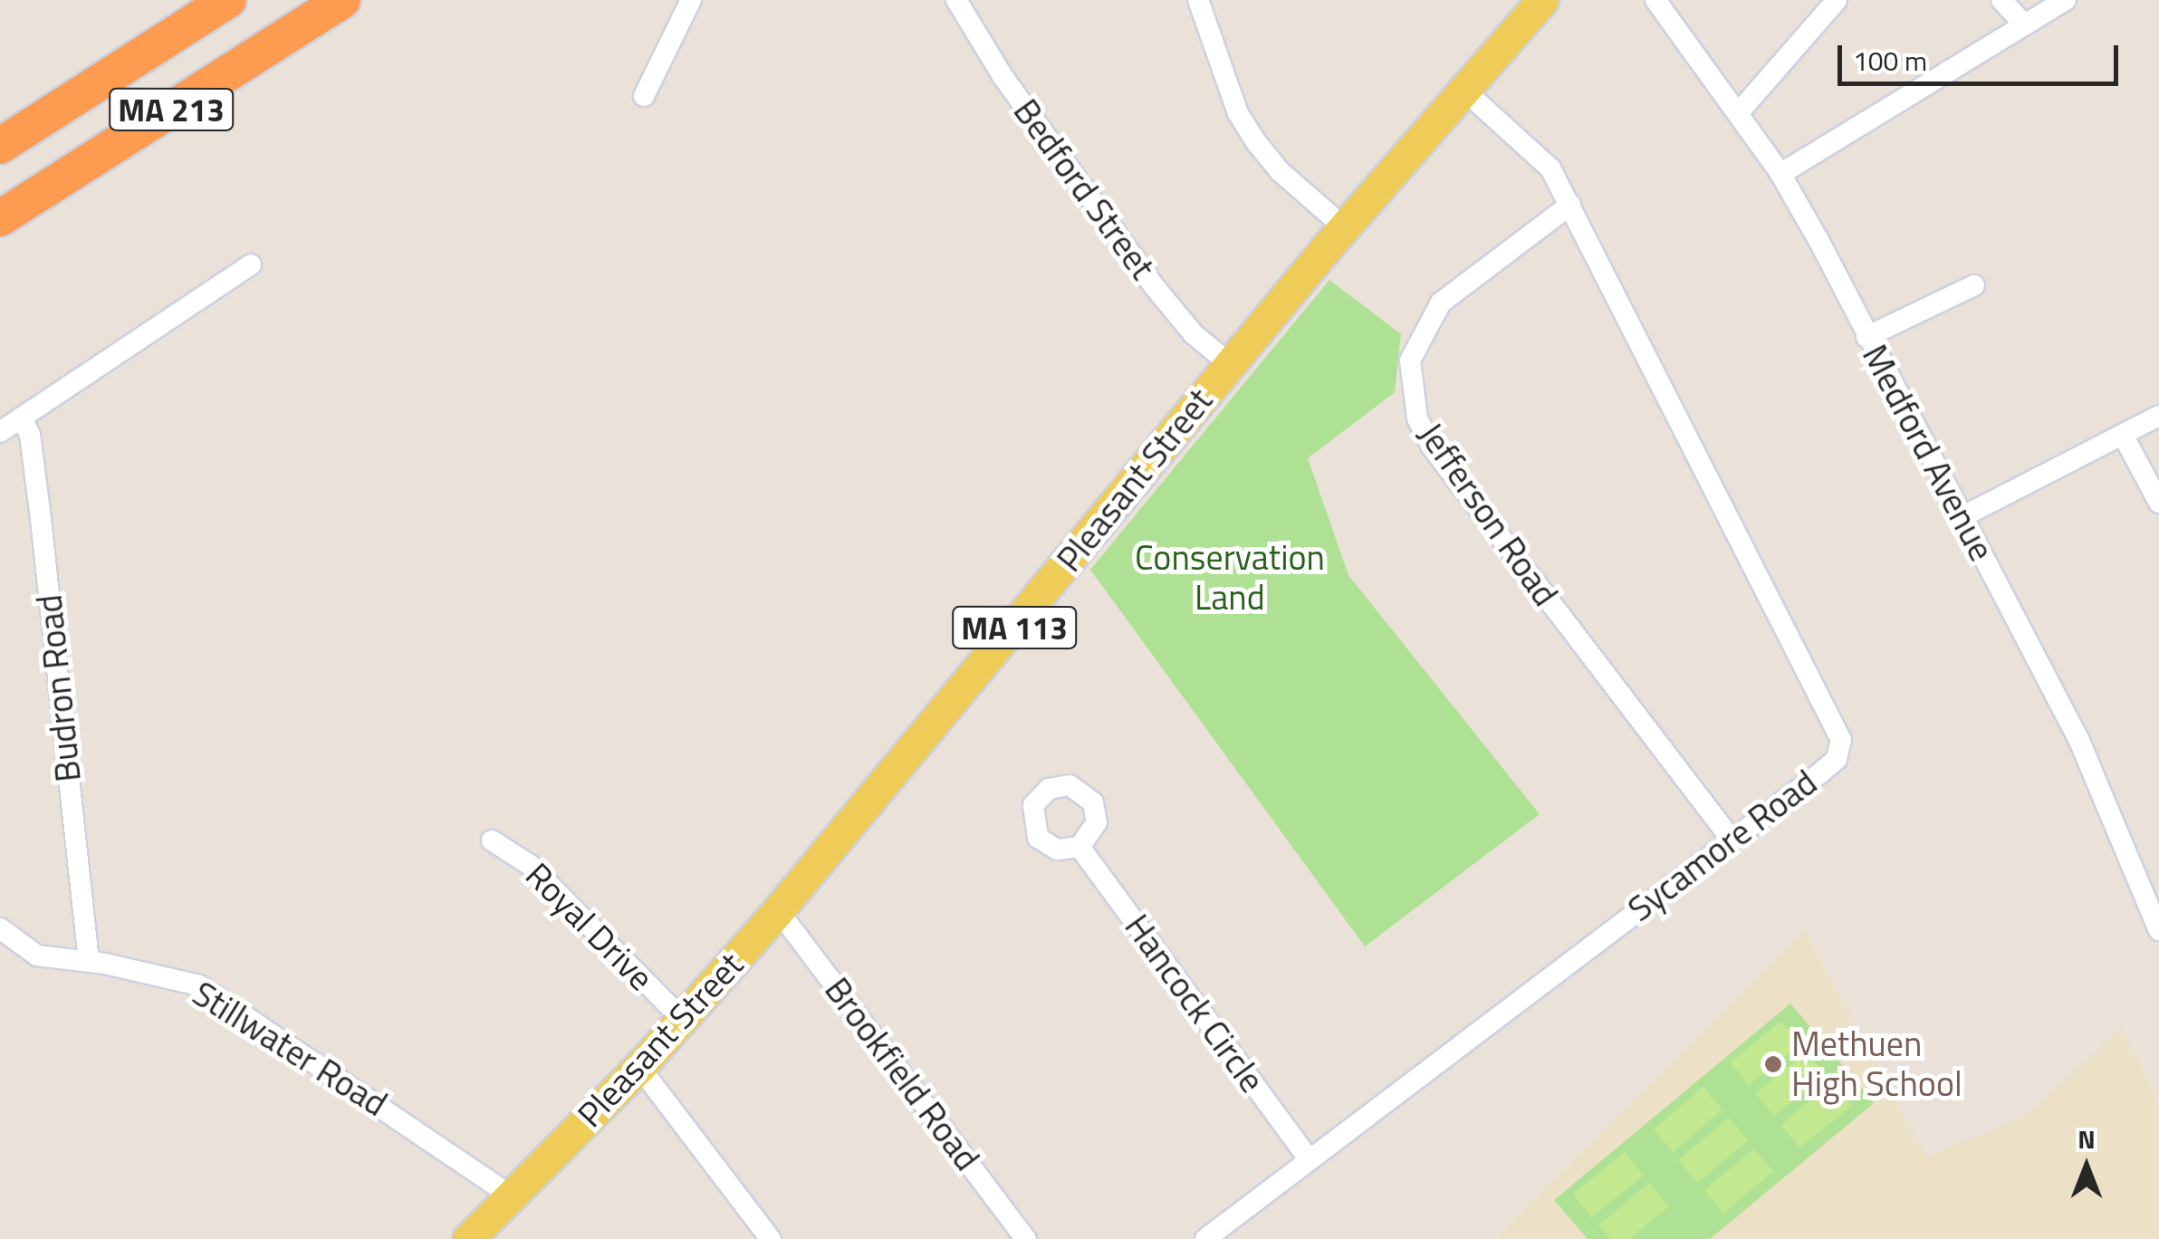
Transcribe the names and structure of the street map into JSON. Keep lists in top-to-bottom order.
{
  "streets": {
    "highway": ["MA 213"],
    "main road": ["Pleasant Street", "MA 113"],
    "street": [
      "Bedford Street",
      "Medford Avenue",
      "Jefferson Road",
      "Budron Road",
      "Sycamore Road",
      "Royal Drive",
      "Hancock Circle",
      "Stillwater Road",
      "Brookfield Road"
    ]
  },
  "crossings": [
    ["Bedford Street", "Pleasant Street"],
    ["Pleasant Street", "Sycamore Road"],
    ["Pleasant Street", "Royal Drive"],
    ["Pleasant Street", "Stillwater Road"],
    ["Pleasant Street", "Brookfield Road"],
    ["Jefferson Road", "Sycamore Road"],
    ["Budron Road", "Stillwater Road"],
    ["Sycamore Road", "Hancock Circle"]
  ],
  "parks": ["Conservation Land"],
  "places": ["Methuen High School"],
  "scale_bar": "100 m",
  "north": "top"
}
